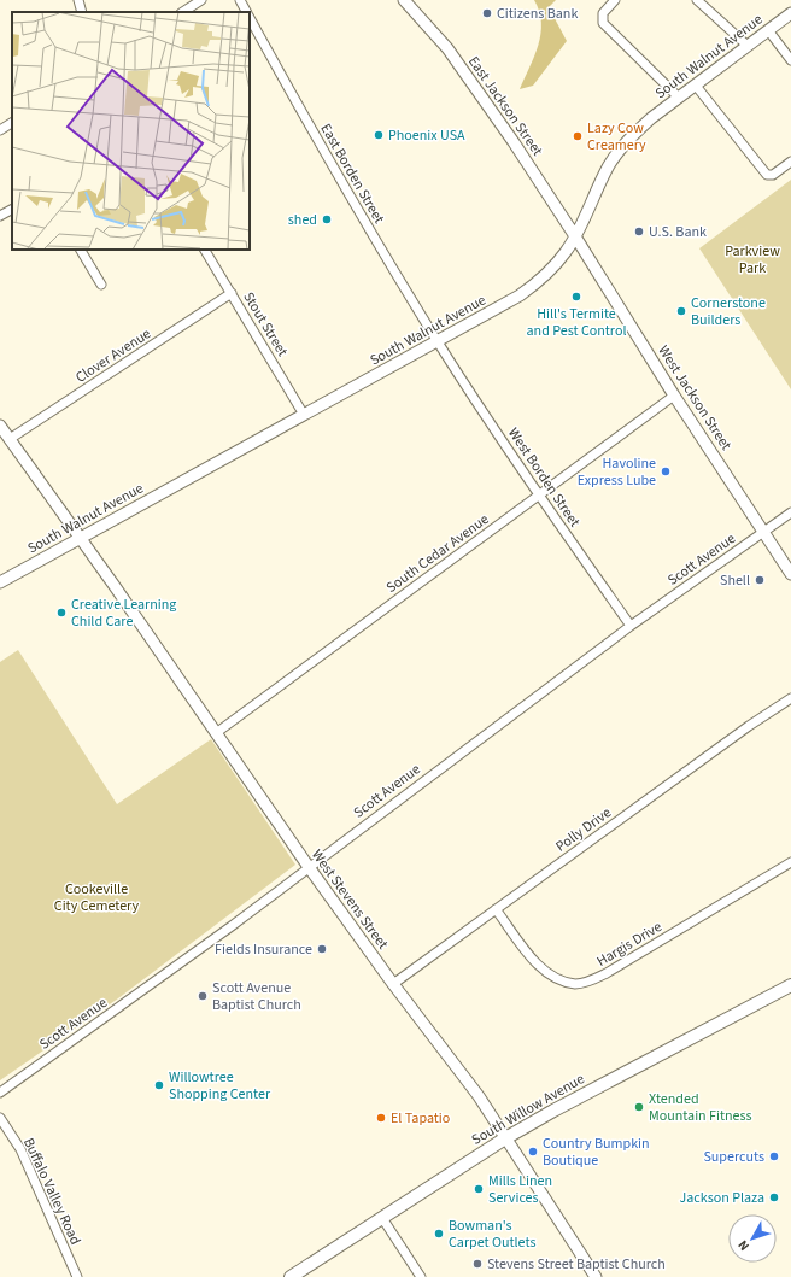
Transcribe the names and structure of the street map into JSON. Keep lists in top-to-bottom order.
{
  "streets": {
    "main road": ["South Willow Avenue"],
    "street": [
      "South Walnut Avenue",
      "East Jackson Street",
      "East Borden Street",
      "Stout Street",
      "Clover Avenue",
      "West Jackson Street",
      "West Borden Street",
      "South Cedar Avenue",
      "Scott Avenue",
      "Polly Drive",
      "West Stevens Street",
      "Hargis Drive",
      "Buffalo Valley Road"
    ]
  },
  "crossings": [
    ["South Walnut Avenue", "East Jackson Street"],
    ["South Walnut Avenue", "East Borden Street"],
    ["South Walnut Avenue", "Stout Street"],
    ["South Walnut Avenue", "West Jackson Street"],
    ["South Walnut Avenue", "West Borden Street"],
    ["South Walnut Avenue", "West Stevens Street"],
    ["East Jackson Street", "West Jackson Street"],
    ["East Borden Street", "West Borden Street"],
    ["Stout Street", "Clover Avenue"],
    ["Clover Avenue", "West Stevens Street"],
    ["West Jackson Street", "South Cedar Avenue"],
    ["West Jackson Street", "Scott Avenue"],
    ["West Borden Street", "South Cedar Avenue"],
    ["West Borden Street", "Scott Avenue"],
    ["South Cedar Avenue", "West Stevens Street"],
    ["Scott Avenue", "West Stevens Street"],
    ["Polly Drive", "West Stevens Street"],
    ["Polly Drive", "Hargis Drive"],
    ["West Stevens Street", "South Willow Avenue"]
  ],
  "parks": ["Parkview Park", "Cookeville City Cemetery"],
  "places": [
    "Citizens Bank",
    "Phoenix USA",
    "Lazy Cow Creamery",
    "shed",
    "U.S. Bank",
    "Hill's Termite and Pest Control",
    "Cornerstone Builders",
    "Havoline Express Lube",
    "Shell",
    "Creative Learning Child Care",
    "Fields Insurance",
    "Scott Avenue Baptist Church",
    "Willowtree Shopping Center",
    "Xtended Mountain Fitness",
    "El Tapatio",
    "Country Bumpkin Boutique",
    "Supercuts",
    "Mills Linen Services",
    "Jackson Plaza",
    "Bowman's Carpet Outlets",
    "Stevens Street Baptist Church"
  ],
  "north": "bottom left"
}
